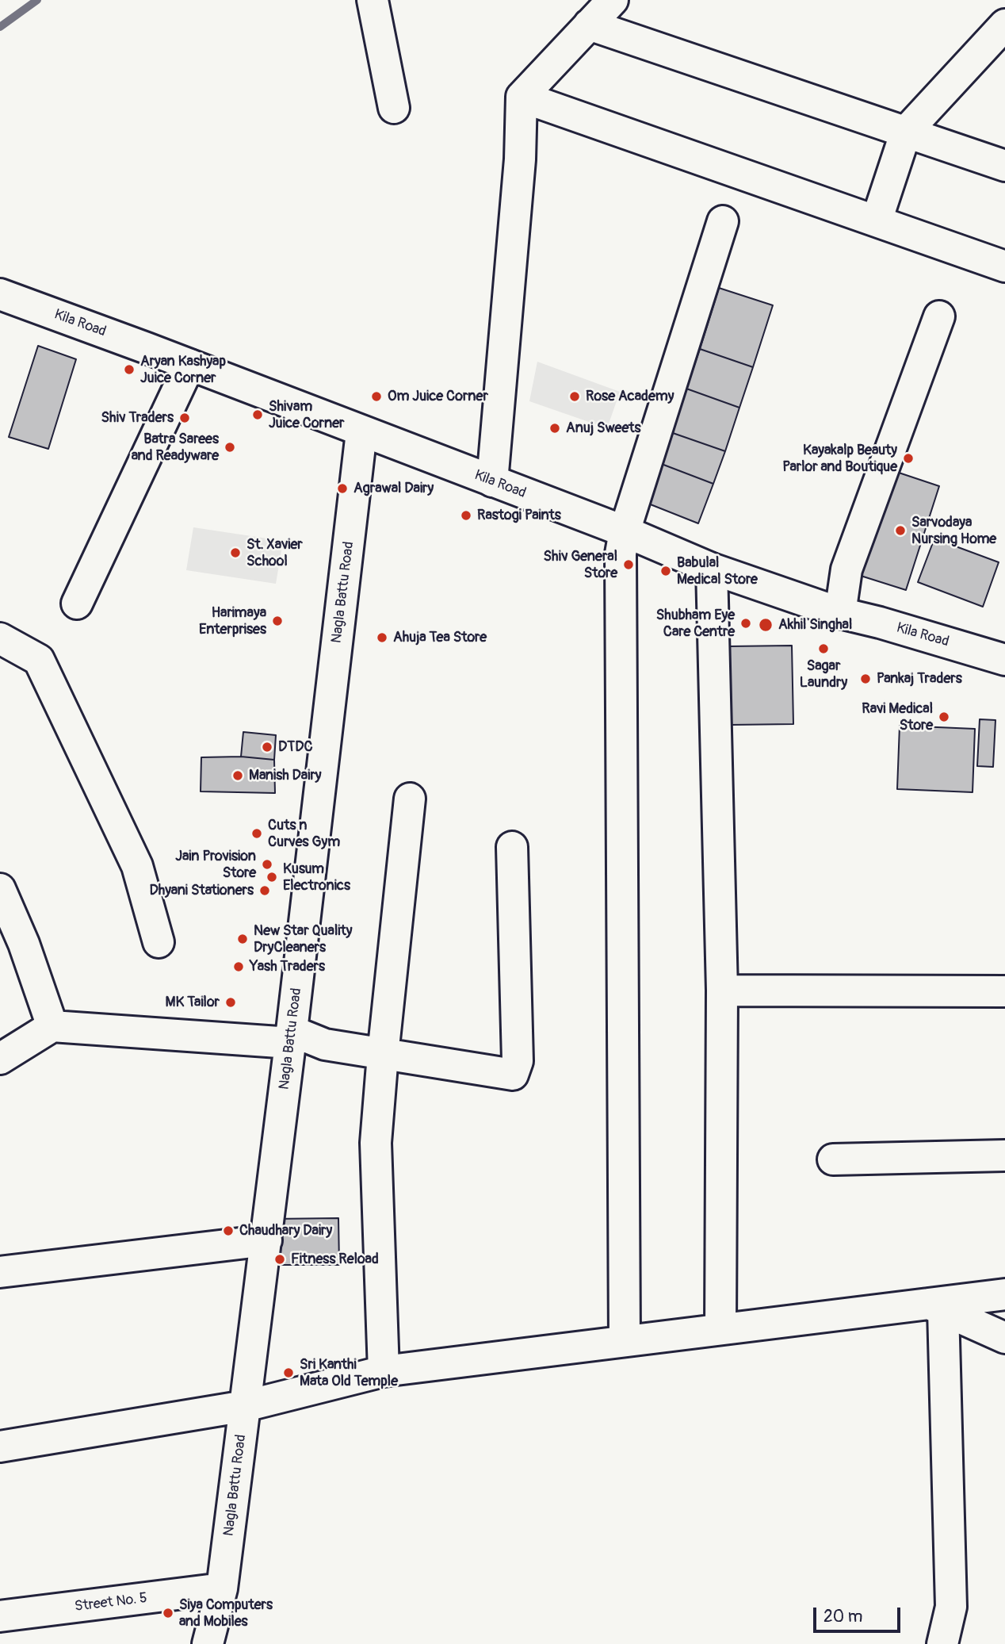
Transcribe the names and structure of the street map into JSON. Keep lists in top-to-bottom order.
{
  "streets": {
    "street": ["Kila Road", "Nagla Battu Road", "Street No. 5"]
  },
  "crossings": [
    ["Kila Road", "Nagla Battu Road"],
    ["Nagla Battu Road", "Street No. 5"]
  ],
  "places": [
    "Aryan Kashyap Juice Corner",
    "Om Juice Corner",
    "Rose Academy",
    "Shivam Juice Corner",
    "Shiv Traders",
    "Anuj Sweets",
    "Batra Sarees and Readyware",
    "Kayakalp Beauty Parlor and Boutique",
    "Agrawal Dairy",
    "Rastogi Paints",
    "Sarvodaya Nursing Home",
    "St. Xavier School",
    "Shiv General Store",
    "Babulal Medical Store",
    "Harimaya Enterprises",
    "Shubham Eye Care Centre",
    "Akhil Singhal",
    "Ahuja Tea Store",
    "Sagar Laundry",
    "Pankaj Traders",
    "Ravi Medical Store",
    "DTDC",
    "Manish Dairy",
    "Cuts n Curves Gym",
    "Jain Provision Store",
    "Kusum Electronics",
    "Dhyani Stationers",
    "New Star Quality DryCleaners",
    "Yash Traders",
    "MK Tailor",
    "Chaudhary Dairy",
    "Fitness Reload",
    "Sri Kanthi Mata Old Temple",
    "Siya Computers and Mobiles"
  ],
  "scale_bar": "20 m"
}
